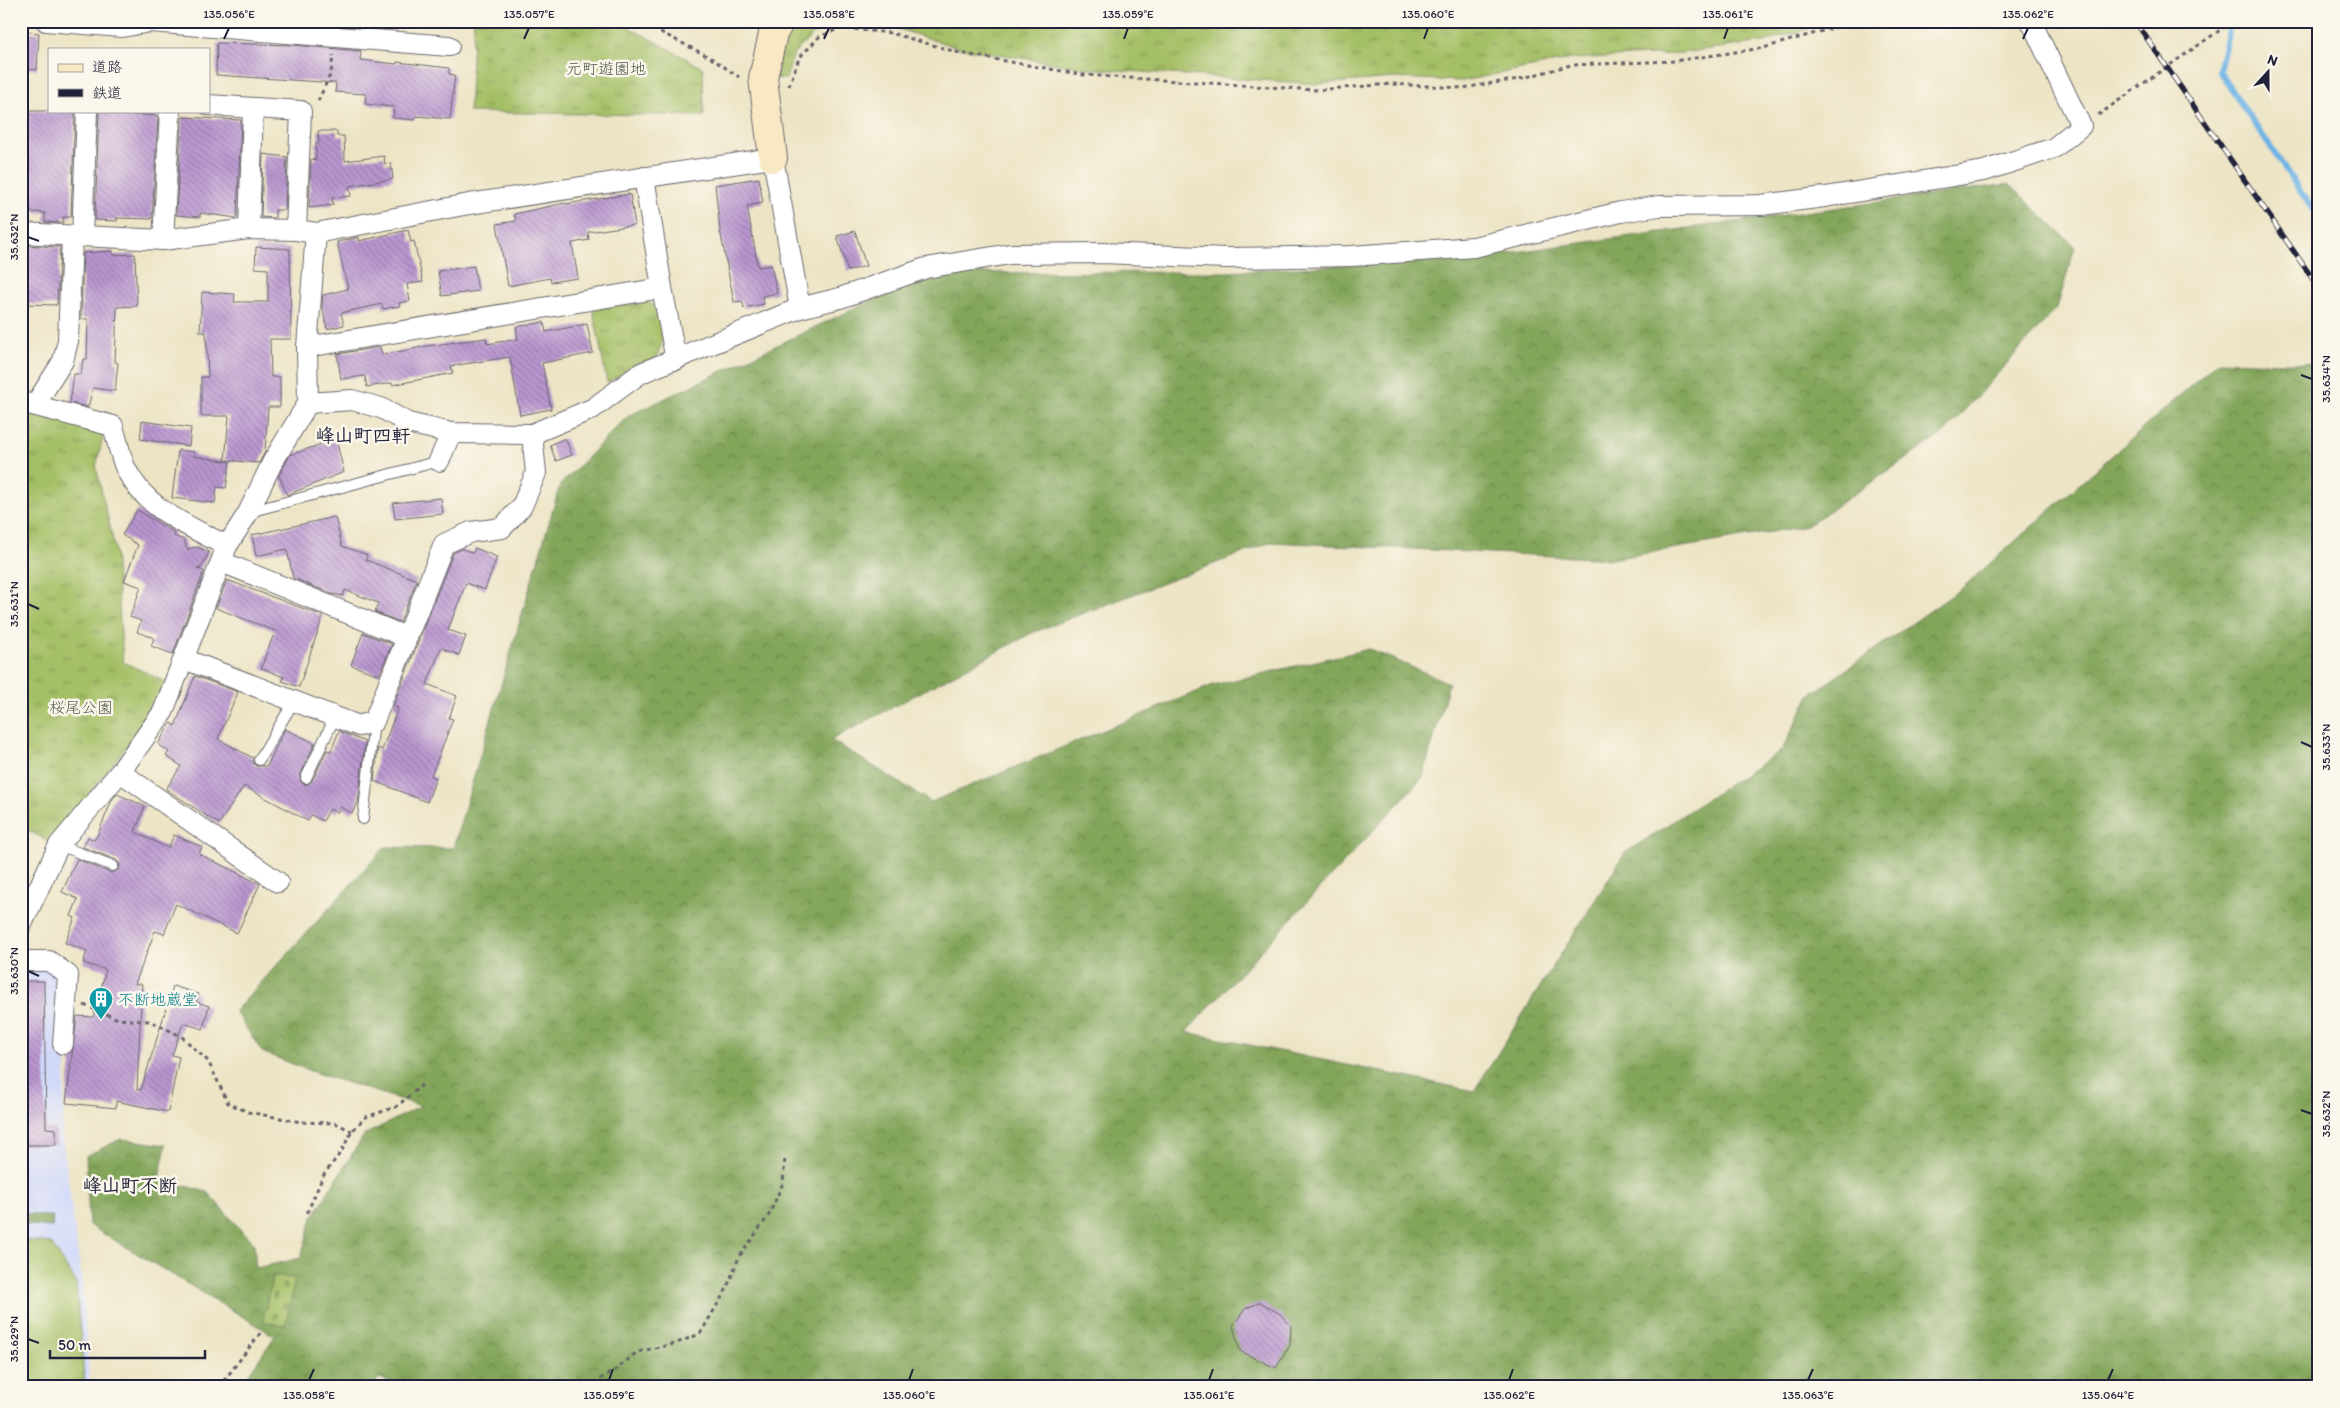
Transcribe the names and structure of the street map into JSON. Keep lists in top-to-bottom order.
{
  "districts": ["峰山町四軒", "峰山町不断"],
  "parks": ["元町遊園地", "桜尾公園"],
  "places": {
    "building": ["不断地蔵堂"]
  },
  "legend": ["道路", "鉄道"],
  "scale_bar": "50 m",
  "north": "top",
  "coordinates": [
    "135.056°E",
    "135.057°E",
    "135.058°E",
    "135.059°E",
    "135.060°E",
    "135.061°E",
    "135.062°E",
    "35.632°N",
    "35.634°N",
    "35.631°N",
    "35.633°N",
    "35.630°N",
    "35.629°N",
    "135.063°E",
    "135.064°E"
  ]
}
